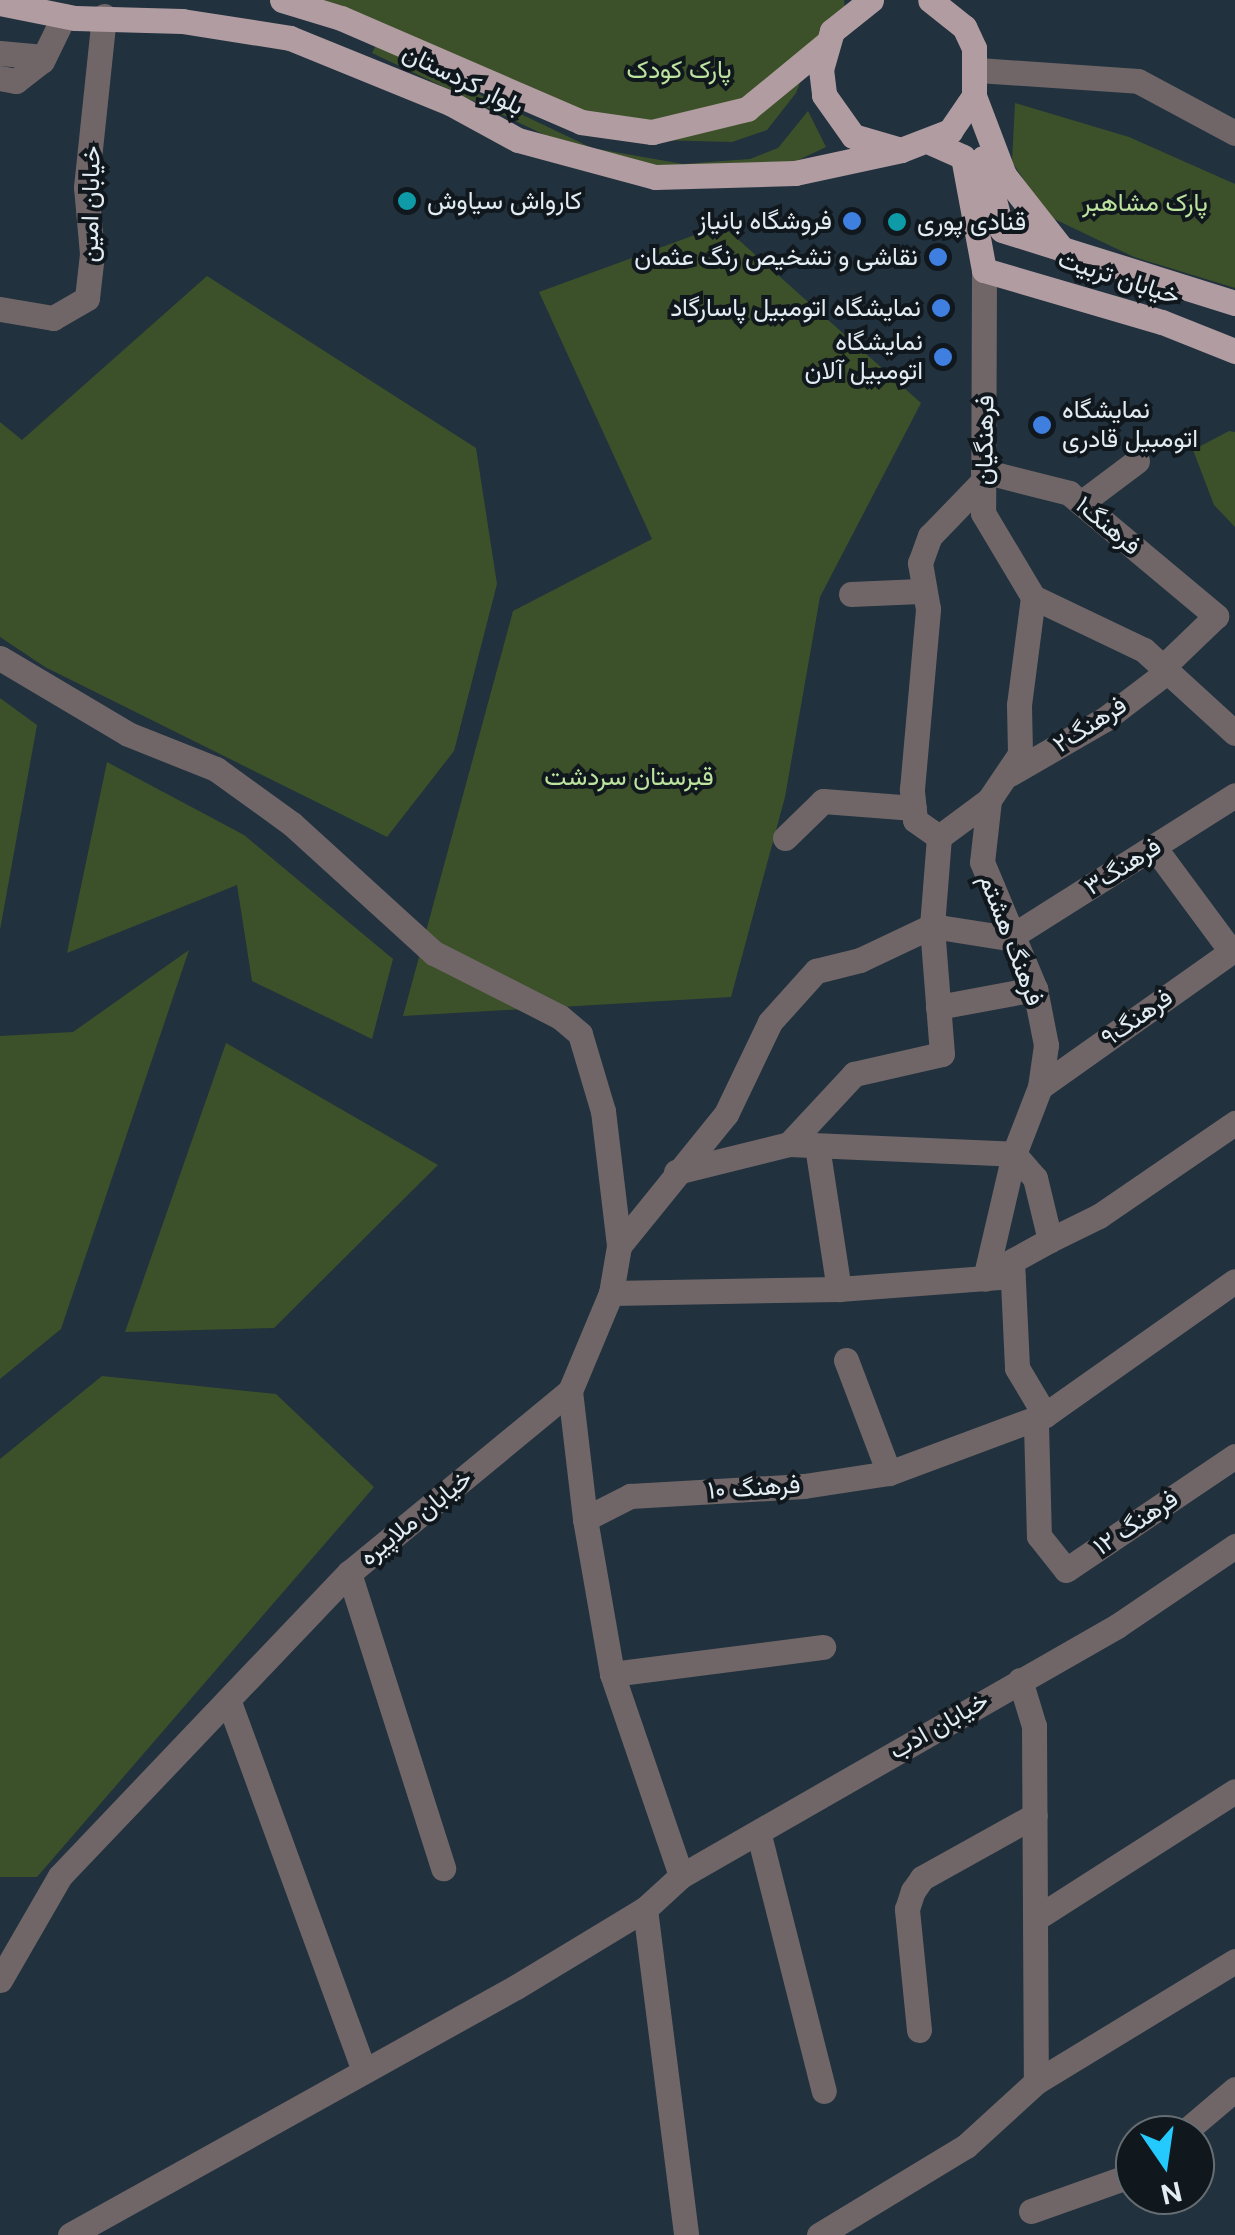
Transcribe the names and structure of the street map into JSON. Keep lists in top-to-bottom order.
{
  "streets": {
    "main road": ["بلوار کردستان", "خیابان تربیت"],
    "street": [
      "خیابان امین",
      "فرهنگیان",
      "فرهنگ۱",
      "فرهنگ۲",
      "فرهنگ۳",
      "فرهنگ هشتم",
      "فرهنگ۹",
      "فرهنگ ۱۰",
      "خیابان ملاپیره",
      "فرهنگ ۱۲",
      "خیابان ادب"
    ]
  },
  "crossings": [
    ["بلوار کردستان", "خیابان امین"],
    ["خیابان تربیت", "فرهنگیان"],
    ["فرهنگیان", "فرهنگ۱"],
    ["فرهنگ۱", "فرهنگ۲"],
    ["فرهنگ۳", "فرهنگ هشتم"],
    ["فرهنگ هشتم", "فرهنگ۹"],
    ["فرهنگ ۱۰", "فرهنگ ۱۲"]
  ],
  "parks": ["پارک کودک", "پارک مشاهبر", "قبرستان سردشت"],
  "places": [
    "کارواش سیاوش",
    "فروشگاه بانیاز",
    "قنادی پوری",
    "نقاشی و تشخیص رنگ عثمان",
    "نمایشگاه اتومبیل پاسارگاد",
    "نمایشگاه اتومبیل آلان",
    "نمایشگاه اتومبیل قادری"
  ],
  "north": "bottom"
}
